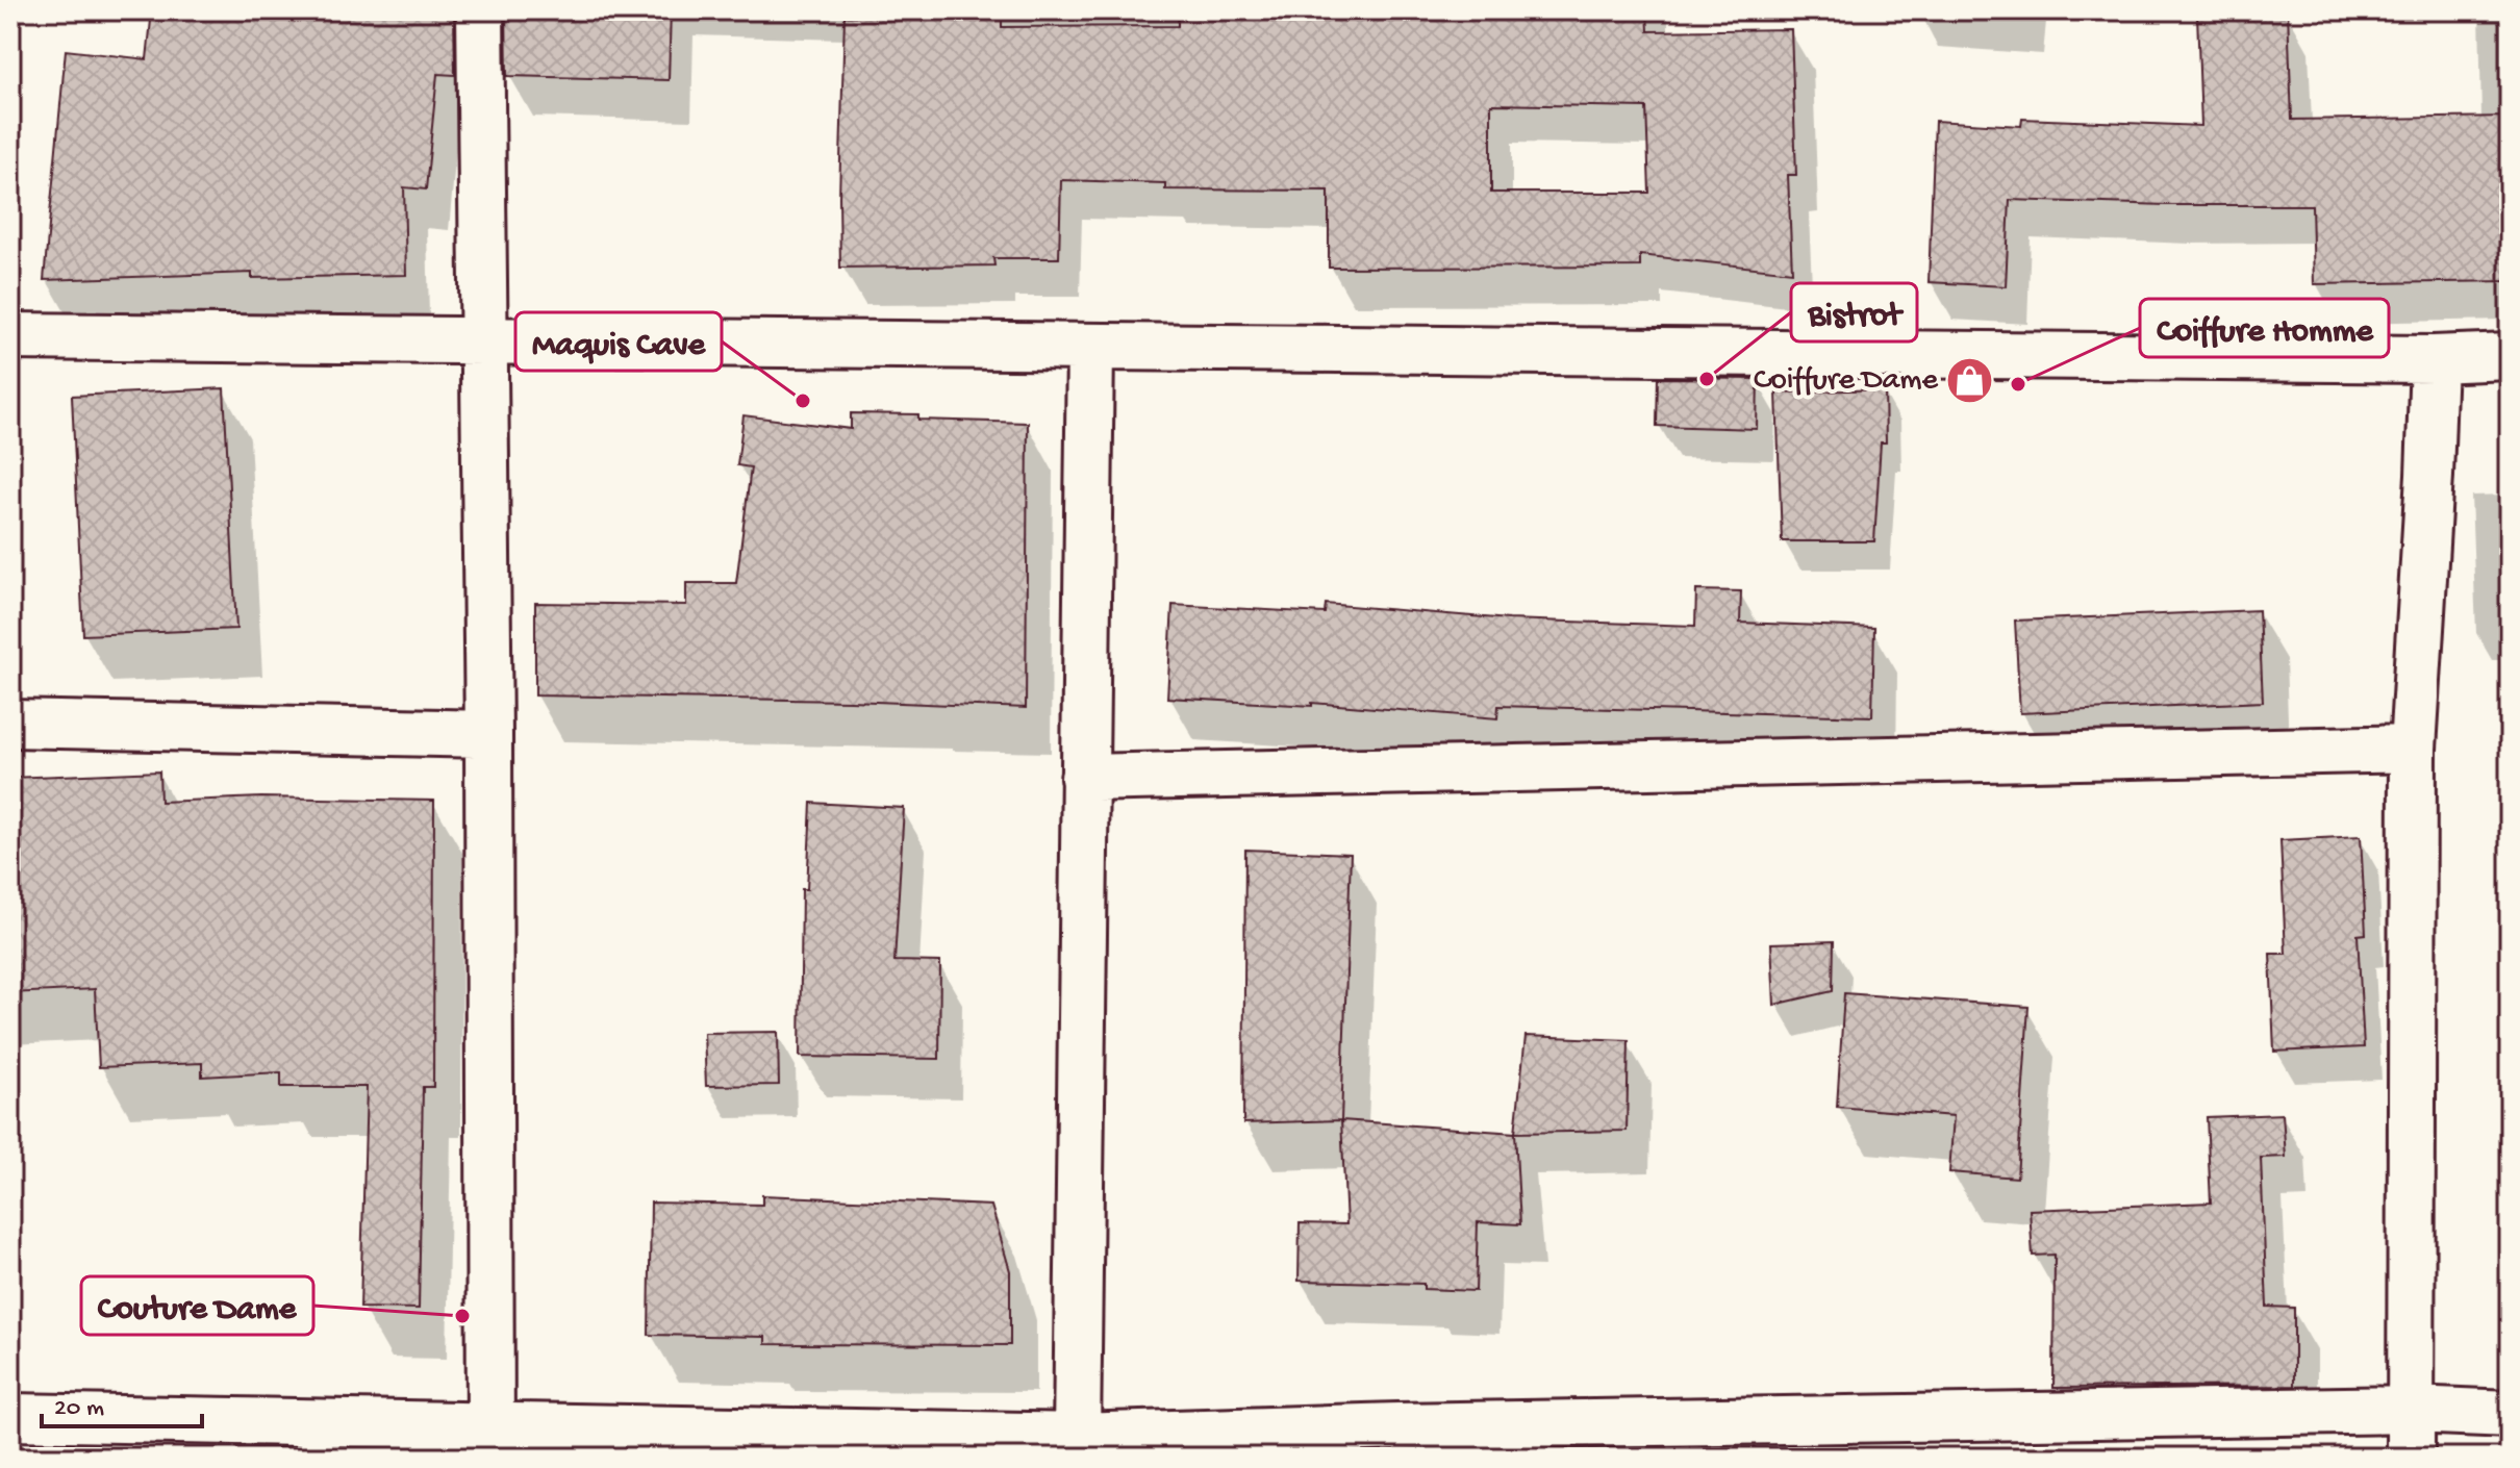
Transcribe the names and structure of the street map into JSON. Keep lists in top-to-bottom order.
{
  "places": {
    "other": [
      "Bistrot",
      "Coiffure Homme",
      "Maquis Cave",
      "Couture Dame"
    ],
    "shop": ["Coiffure Dame"]
  },
  "scale_bar": "20 m"
}
